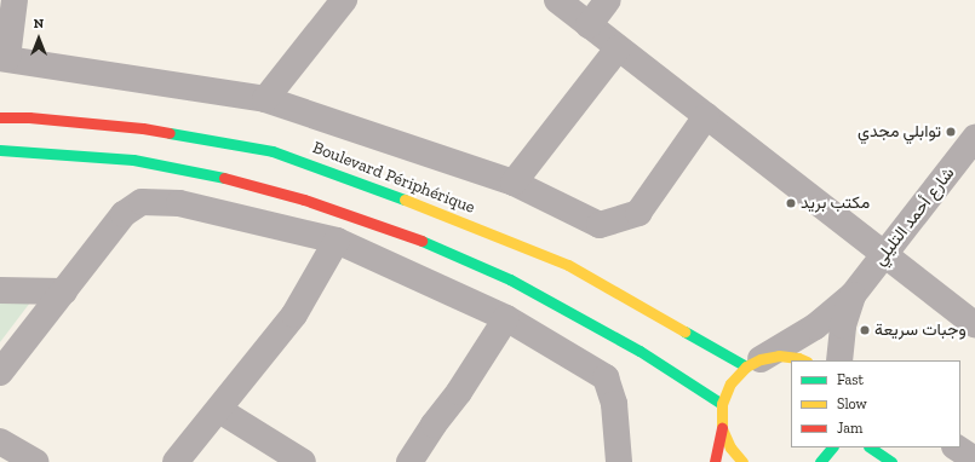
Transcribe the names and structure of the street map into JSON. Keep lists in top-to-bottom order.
{
  "streets": {
    "main road": ["Boulevard Périphérique"],
    "street": ["شارع أحمد التليلي"]
  },
  "places": ["توابلي مجدي", "مكتب بريد", "وجبات سريعة"],
  "legend": ["Fast", "Slow", "Jam"],
  "north": "top"
}
